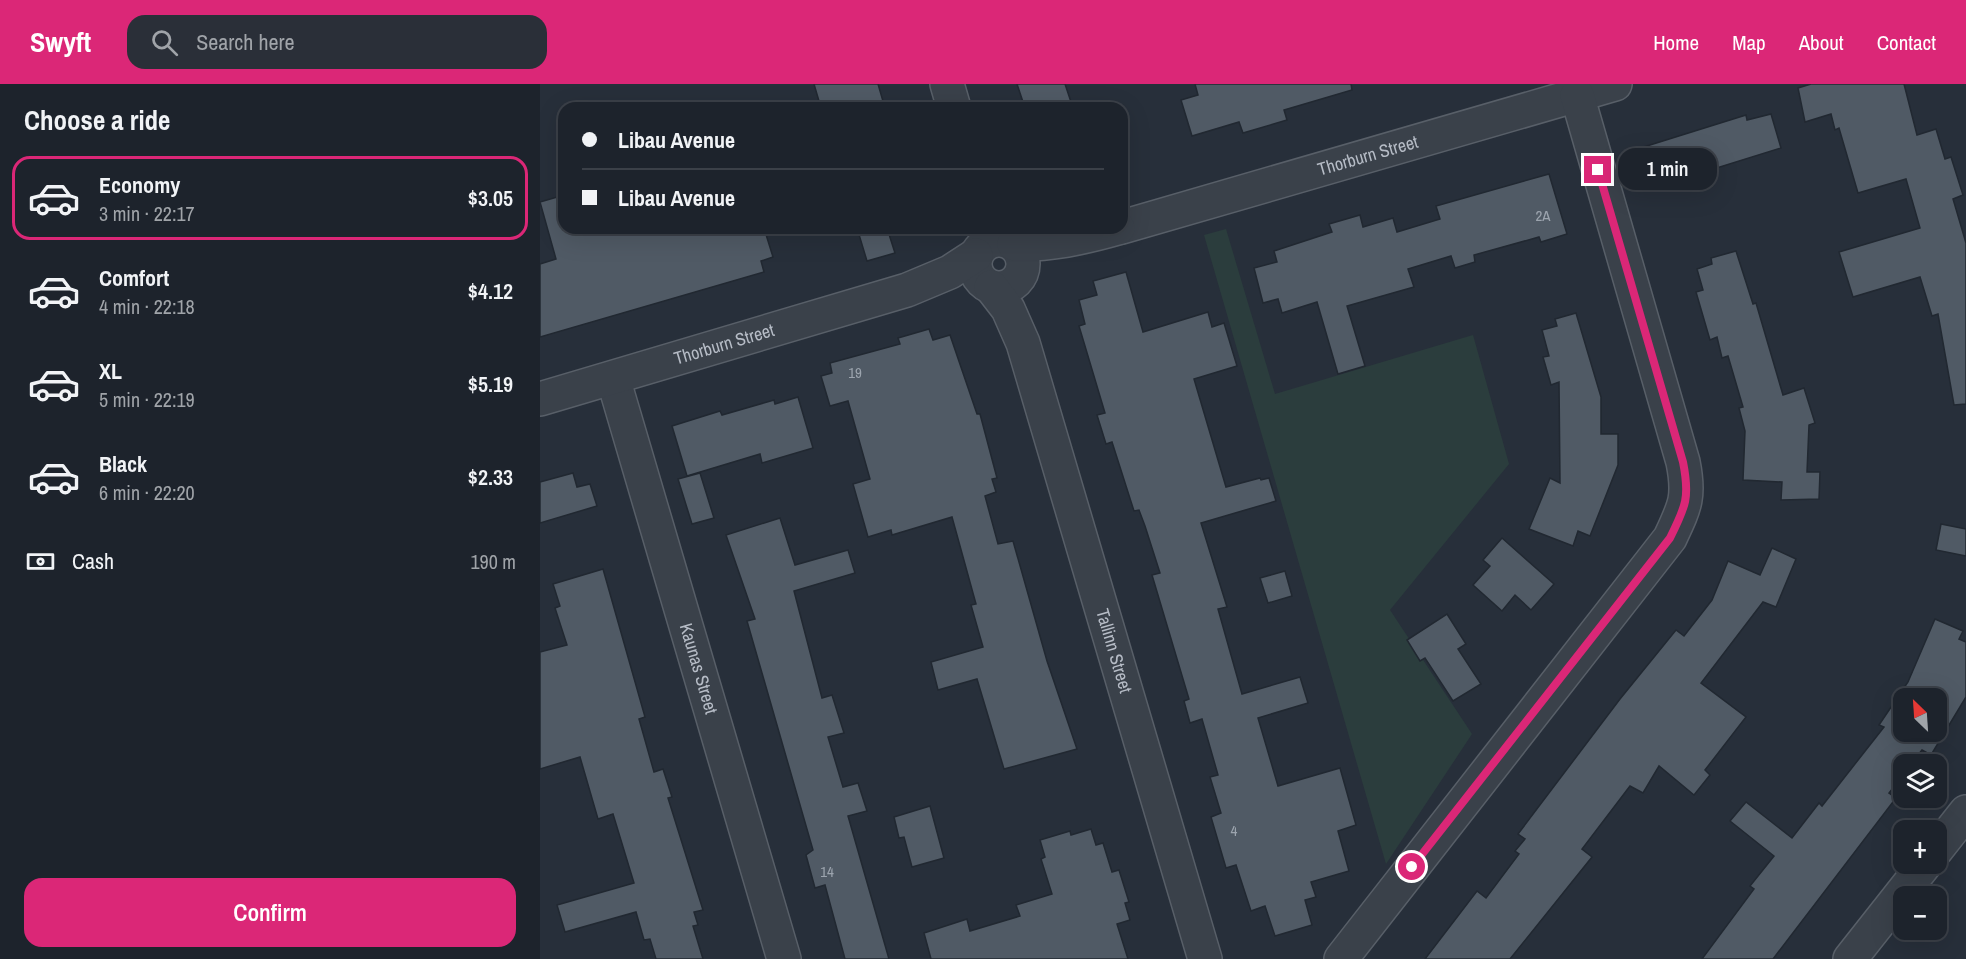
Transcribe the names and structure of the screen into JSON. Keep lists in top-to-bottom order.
{
  "streets": {
    "street": ["Thorburn Street", "Tallinn Street", "Kaunas Street"]
  },
  "crossings": [
    ["Thorburn Street", "Tallinn Street"],
    ["Thorburn Street", "Kaunas Street"]
  ],
  "house_numbers": [
    "2A",
    "19",
    "4",
    "14"
  ],
  "north": "top left",
  "page": {
    "header": "Swyft",
    "search": "Search here",
    "nav": [
      "Home",
      "Map",
      "About",
      "Contact"
    ],
    "heading": "Choose a ride",
    "banner": ["Libau Avenue", "Libau Avenue"],
    "bubble": "1 min",
    "list": [
      {
        "name": "Economy",
        "note": "3 min · 22:17",
        "value": "$3.05"
      },
      {
        "name": "Comfort",
        "note": "4 min · 22:18",
        "value": "$4.12"
      },
      {
        "name": "XL",
        "note": "5 min · 22:19",
        "value": "$5.19"
      },
      {
        "name": "Black",
        "note": "6 min · 22:20",
        "value": "$2.33"
      }
    ],
    "pay": ["Cash", "190 m"],
    "map_buttons": ["+", "−"],
    "buttons": "Confirm"
  }
}
